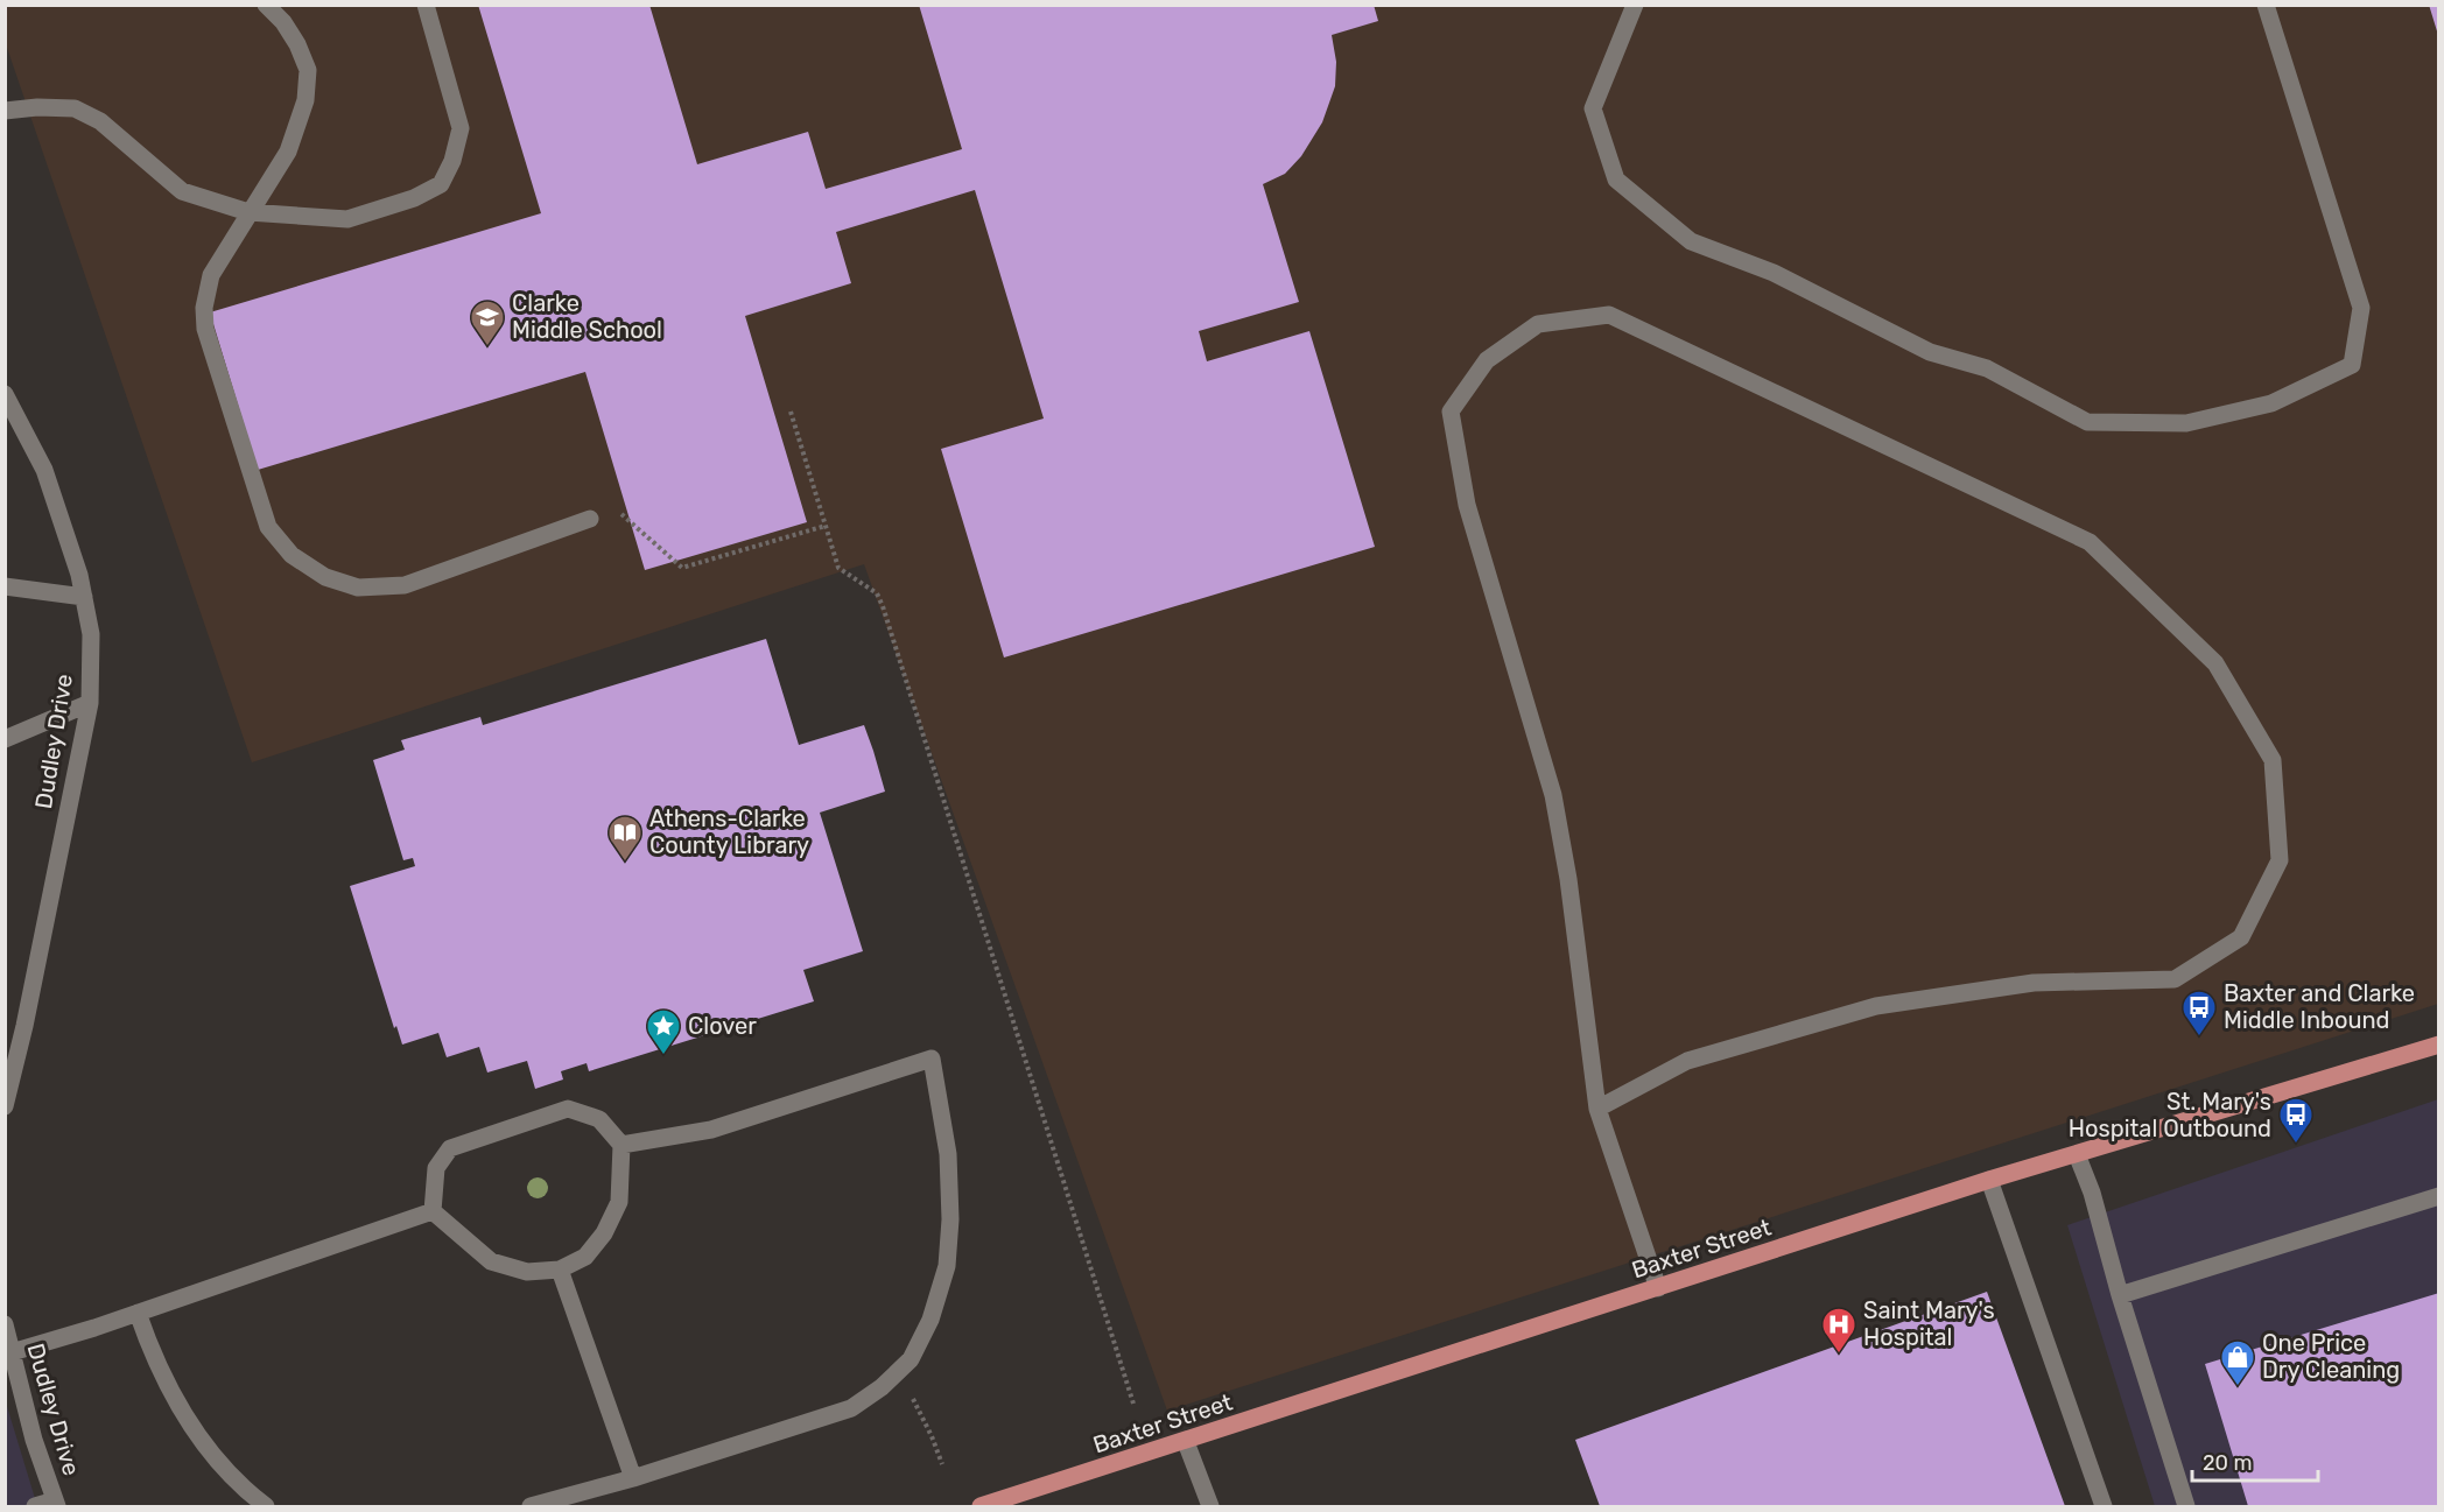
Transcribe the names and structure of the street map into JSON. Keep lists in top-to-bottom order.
{
  "streets": {
    "main road": ["Baxter Street"],
    "street": ["Dudley Drive"]
  },
  "places": {
    "school or university": ["Clarke Middle School"],
    "library": ["Athens-Clarke County Library"],
    "bus stop": ["Baxter and Clarke Middle Inbound", "St. Mary's Hospital Outbound"],
    "place": ["Clover"],
    "hospital": ["Saint Mary's Hospital"],
    "shop": ["One Price Dry Cleaning"]
  },
  "scale_bar": "20 m"
}
